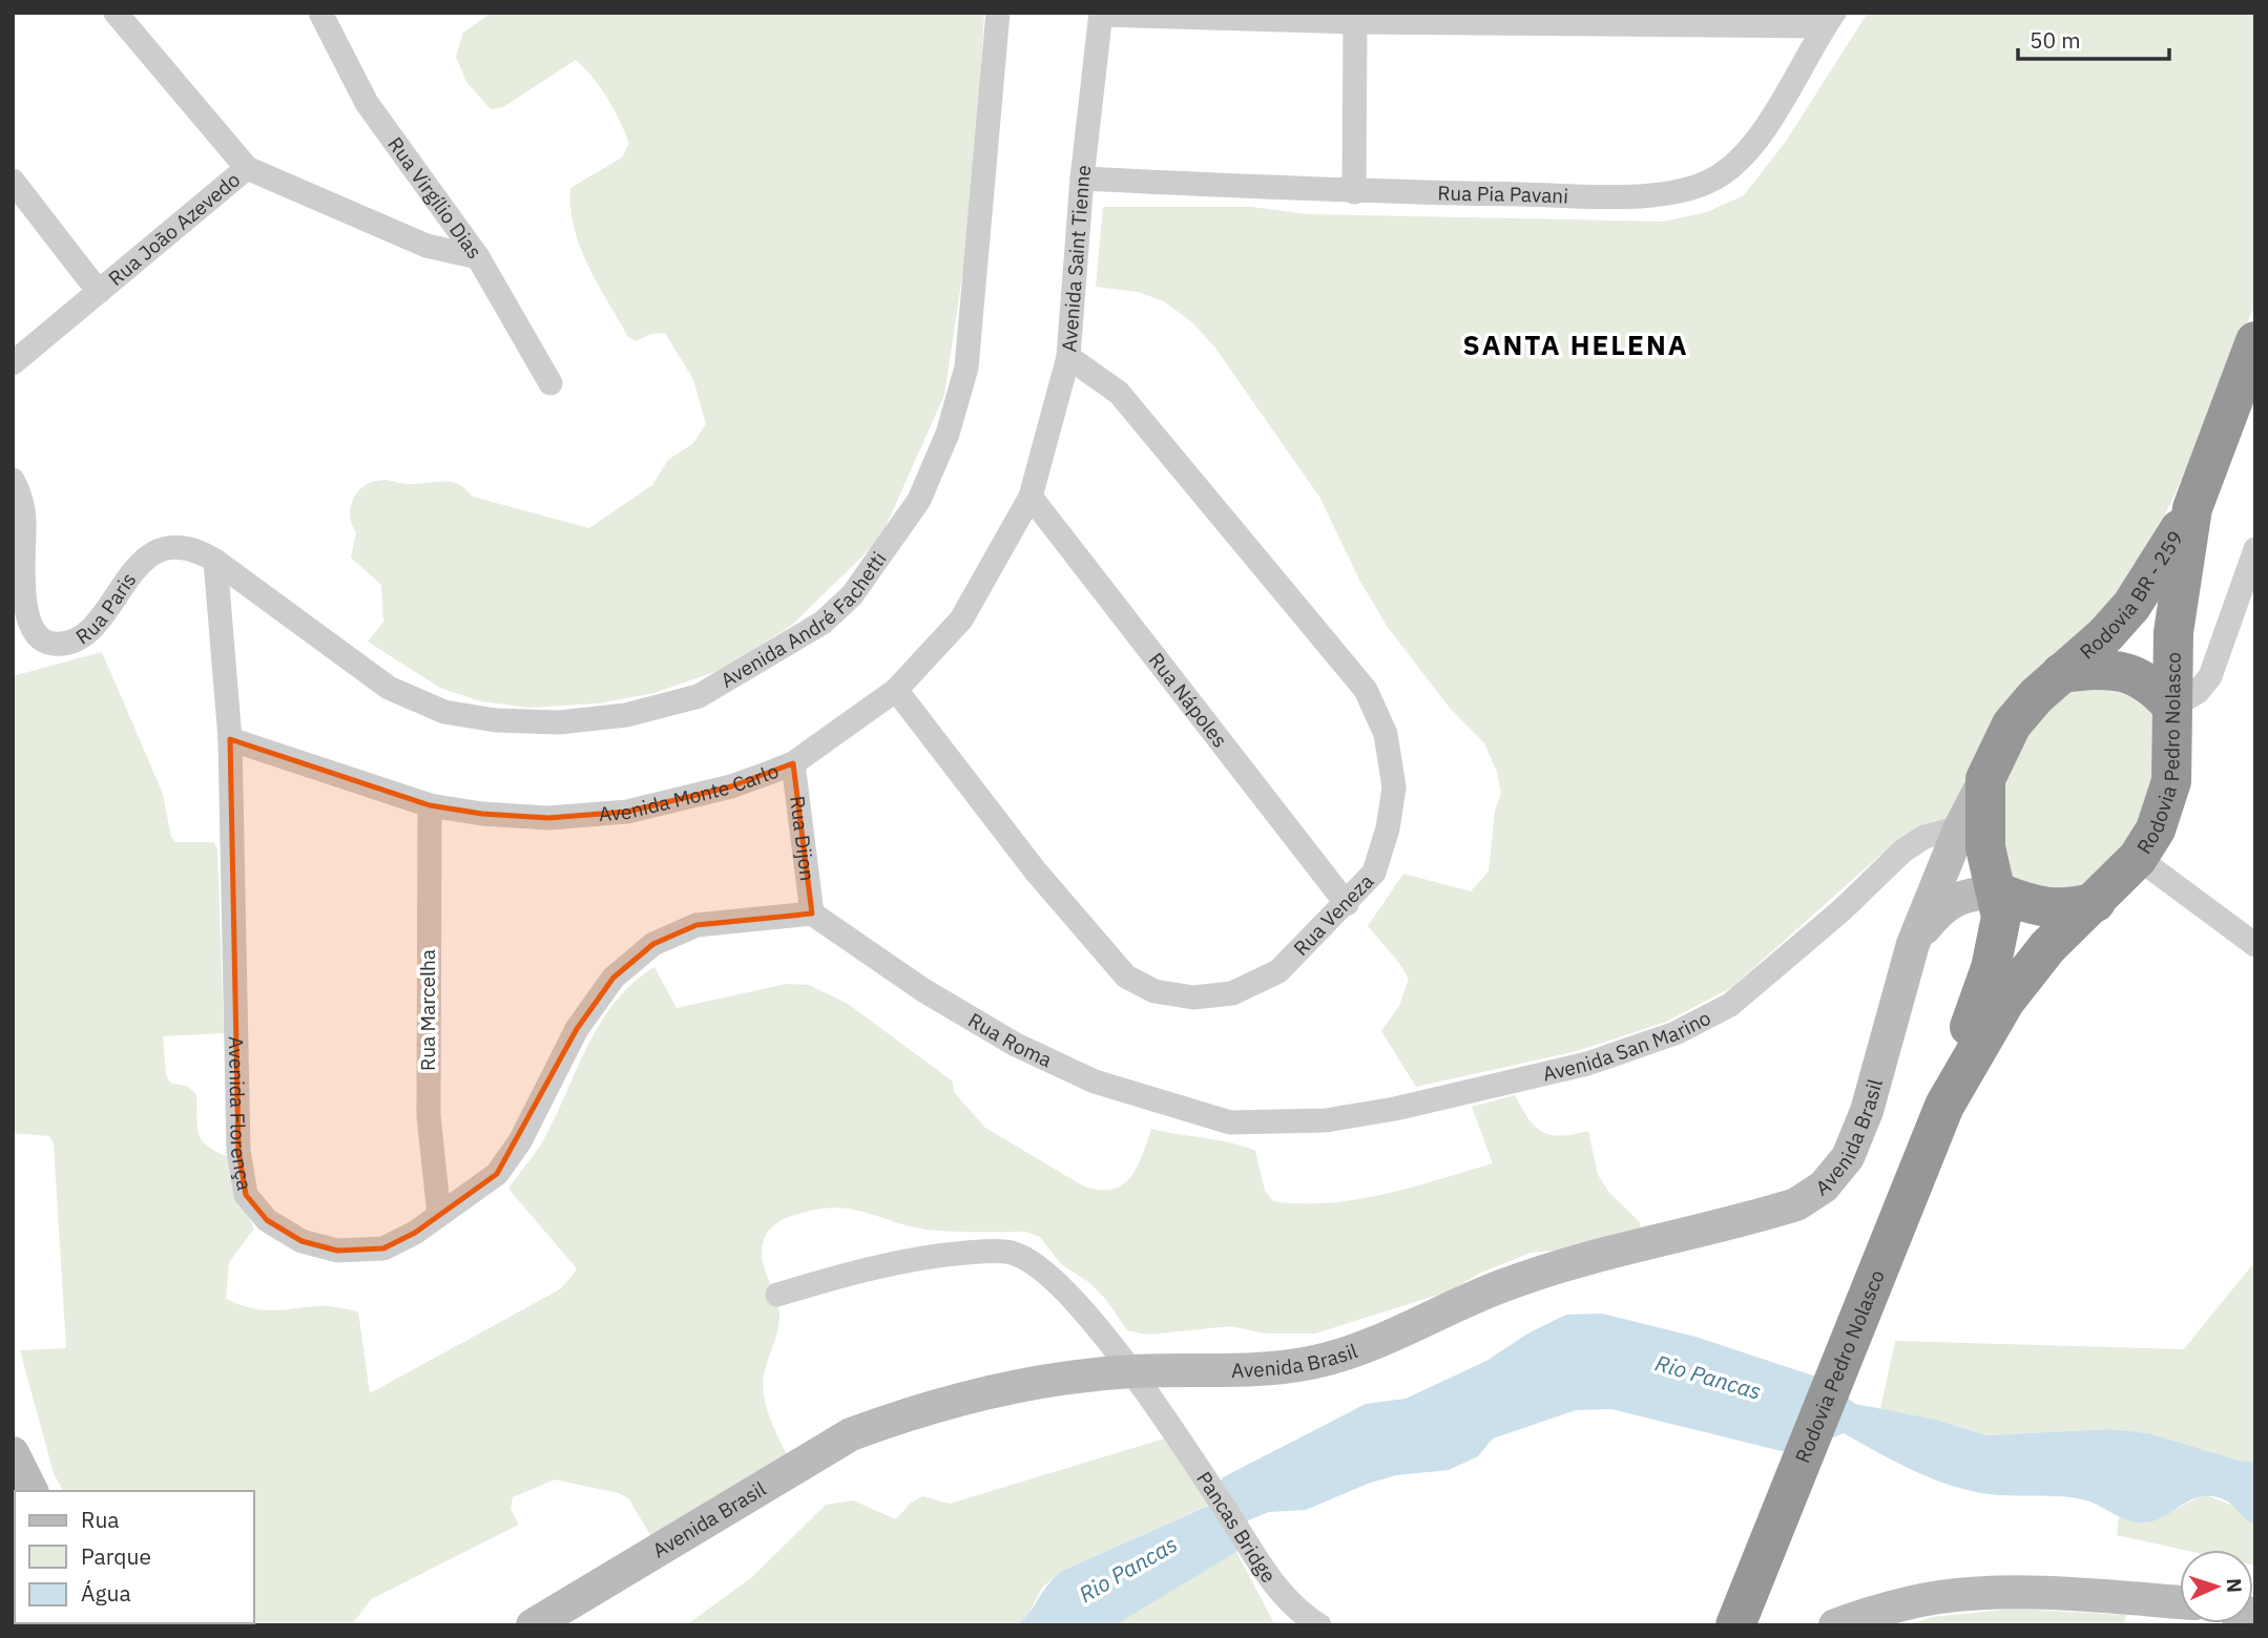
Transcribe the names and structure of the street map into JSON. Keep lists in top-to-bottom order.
{
  "streets": {
    "highway": ["Rodovia BR - 259", "Rodovia Pedro Nolasco"],
    "main road": ["Avenida Brasil"],
    "street": [
      "Rua Pia Pavani",
      "Rua Virgílio Dias",
      "Rua João Azevedo",
      "Avenida Saint Tienne",
      "Rua Paris",
      "Avenida André Fachetti",
      "Rua Nápoles",
      "Avenida Monte Carlo",
      "Rua Dijon",
      "Rua Veneza",
      "Rua Marcelha",
      "Rua Roma",
      "Avenida San Marino",
      "Avenida Florença",
      "Pancas Bridge"
    ]
  },
  "crossings": [
    ["Rua Pia Pavani", "Avenida Saint Tienne"],
    ["Rua Virgílio Dias", "Rua João Azevedo"],
    ["Avenida Saint Tienne", "Rua Nápoles"],
    ["Avenida Saint Tienne", "Avenida Monte Carlo"],
    ["Avenida Saint Tienne", "Rua Veneza"],
    ["Rodovia BR - 259", "Rodovia Pedro Nolasco"],
    ["Rodovia BR - 259", "Avenida Brasil"],
    ["Rua Paris", "Avenida André Fachetti"],
    ["Rua Paris", "Avenida Florença"],
    ["Avenida André Fachetti", "Avenida Florença"],
    ["Rua Nápoles", "Avenida Monte Carlo"],
    ["Rua Nápoles", "Rua Veneza"],
    ["Rodovia Pedro Nolasco", "Avenida Brasil"],
    ["Avenida Monte Carlo", "Rua Dijon"],
    ["Avenida Monte Carlo", "Rua Veneza"],
    ["Avenida Monte Carlo", "Rua Marcelha"],
    ["Avenida Monte Carlo", "Avenida Florença"],
    ["Rua Dijon", "Rua Roma"],
    ["Rua Dijon", "Avenida Florença"],
    ["Rua Marcelha", "Avenida Florença"],
    ["Rua Roma", "Avenida San Marino"],
    ["Rua Roma", "Avenida Florença"],
    ["Avenida San Marino", "Avenida Brasil"],
    ["Avenida Brasil", "Pancas Bridge"]
  ],
  "districts": ["SANTA HELENA"],
  "water": ["Rio Pancas"],
  "legend": ["Rua", "Parque", "Água"],
  "scale_bar": "50 m",
  "north": "right"
}
